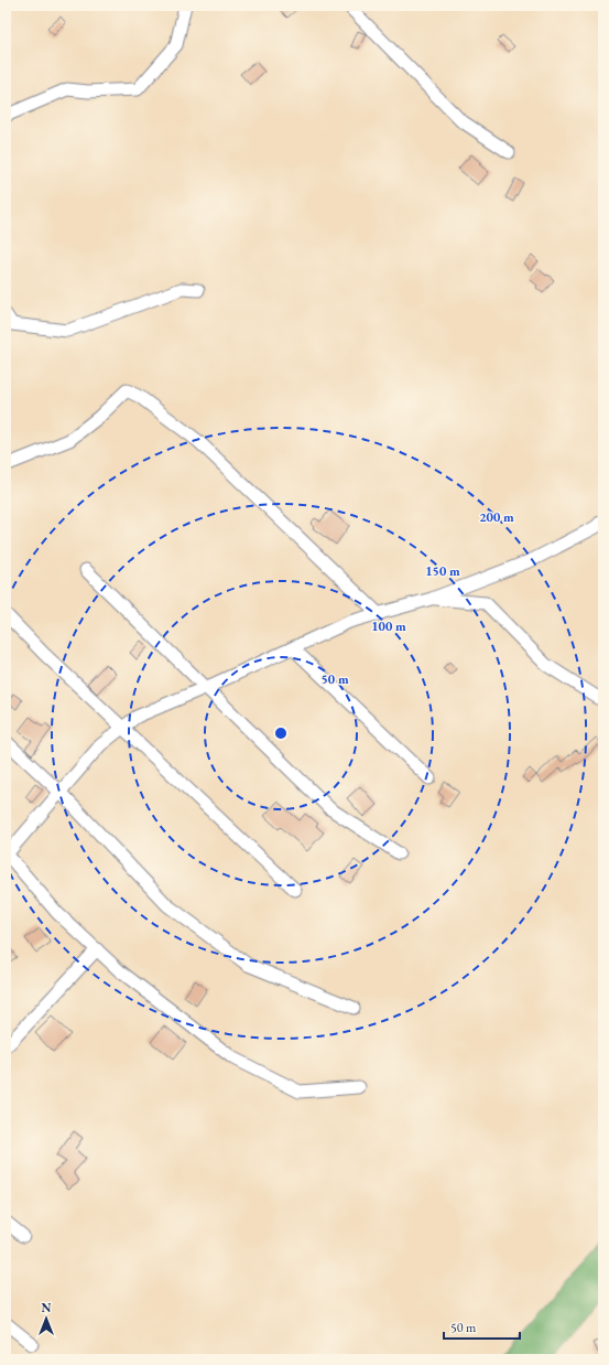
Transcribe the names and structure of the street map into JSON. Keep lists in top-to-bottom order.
{
  "scale_bar": "50 m",
  "north": "top",
  "rings": [
    "200 m",
    "150 m",
    "100 m",
    "50 m"
  ]
}
